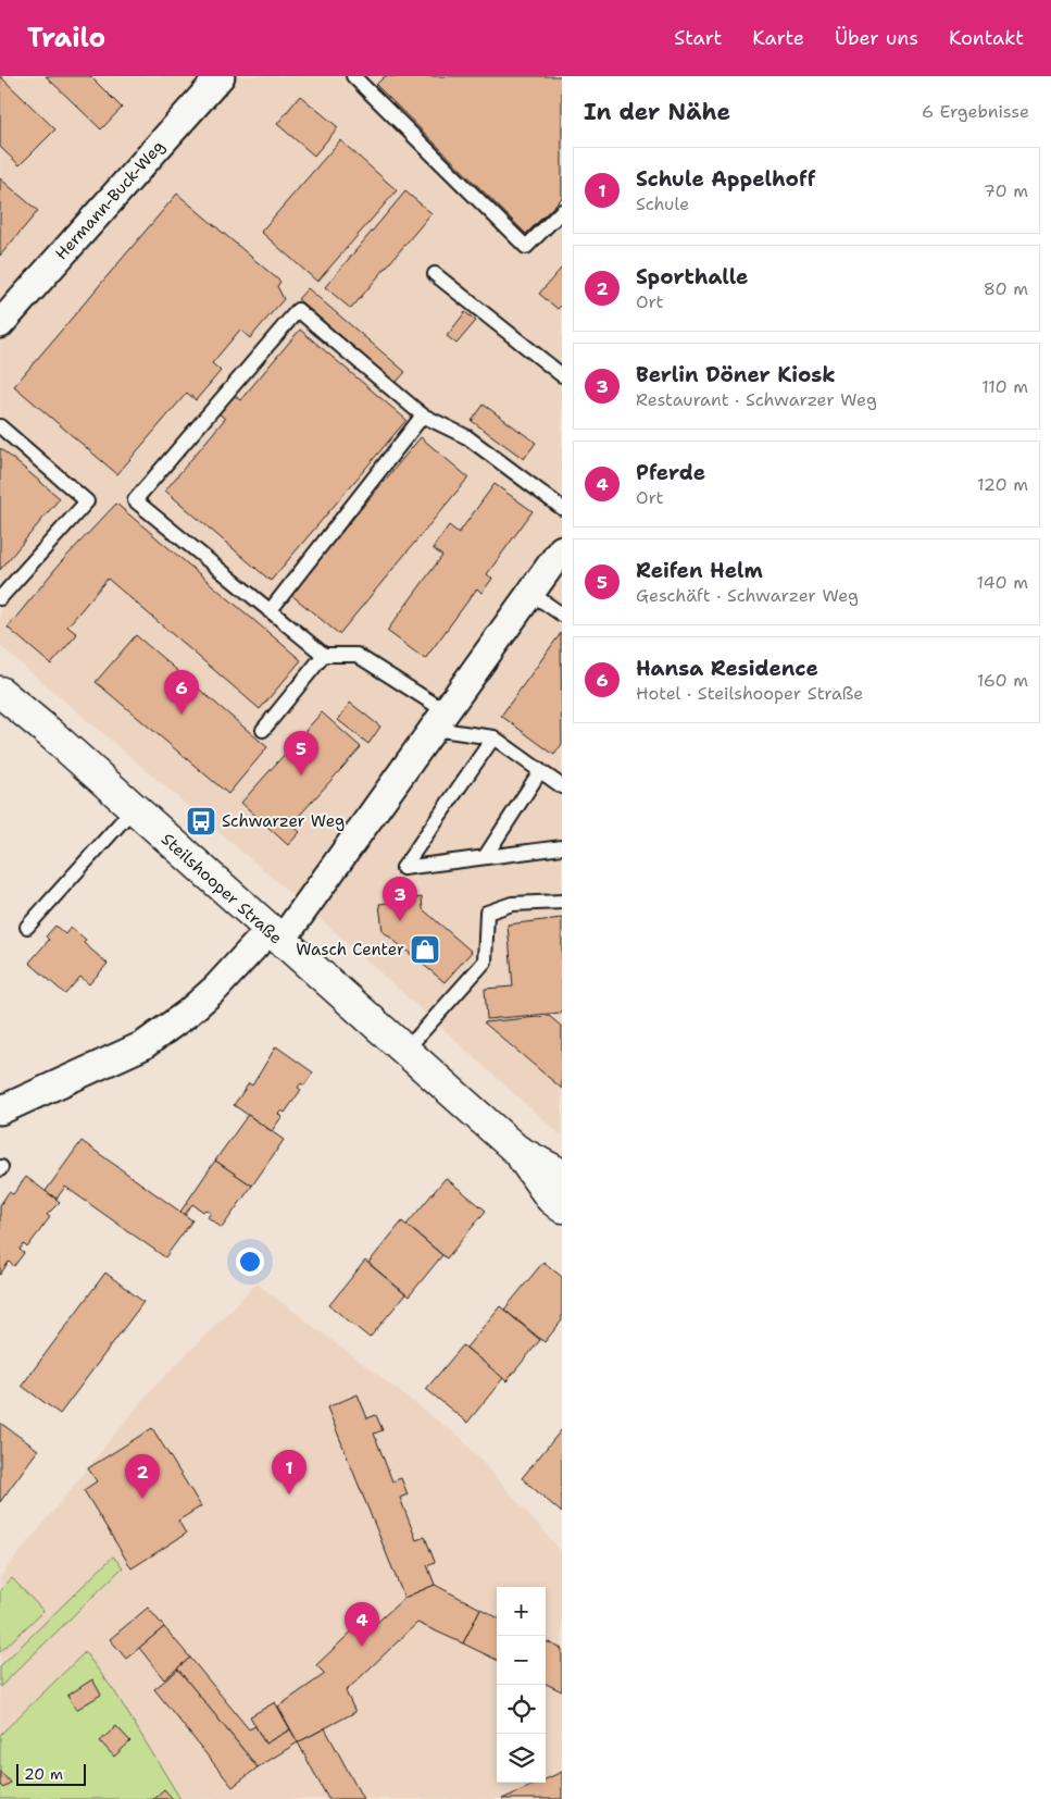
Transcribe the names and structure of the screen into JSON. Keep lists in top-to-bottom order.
{
  "streets": {
    "street": ["Hermann-Buck-Weg", "Steilshooper Straße"]
  },
  "places": {
    "bus stop": ["Schwarzer Weg"],
    "shop": ["Wasch Center"]
  },
  "scale_bar": "20 m",
  "page": {
    "header": "Trailo",
    "nav": [
      "Start",
      "Karte",
      "Über uns",
      "Kontakt"
    ],
    "heading": ["In der Nähe", "6 Ergebnisse"],
    "list": [
      {
        "mark": "1",
        "name": "Schule Appelhoff",
        "note": "Schule",
        "value": "70 m"
      },
      {
        "mark": "2",
        "name": "Sporthalle",
        "note": "Ort",
        "value": "80 m"
      },
      {
        "mark": "3",
        "name": "Berlin Döner Kiosk",
        "note": "Restaurant · Schwarzer Weg",
        "value": "110 m"
      },
      {
        "mark": "4",
        "name": "Pferde",
        "note": "Ort",
        "value": "120 m"
      },
      {
        "mark": "5",
        "name": "Reifen Helm",
        "note": "Geschäft · Schwarzer Weg",
        "value": "140 m"
      },
      {
        "mark": "6",
        "name": "Hansa Residence",
        "note": "Hotel · Steilshooper Straße",
        "value": "160 m"
      }
    ],
    "pins": [
      "6",
      "5",
      "3",
      "1",
      "2",
      "4"
    ],
    "map_buttons": ["+", "−"],
    "scale": "20 m"
  }
}
